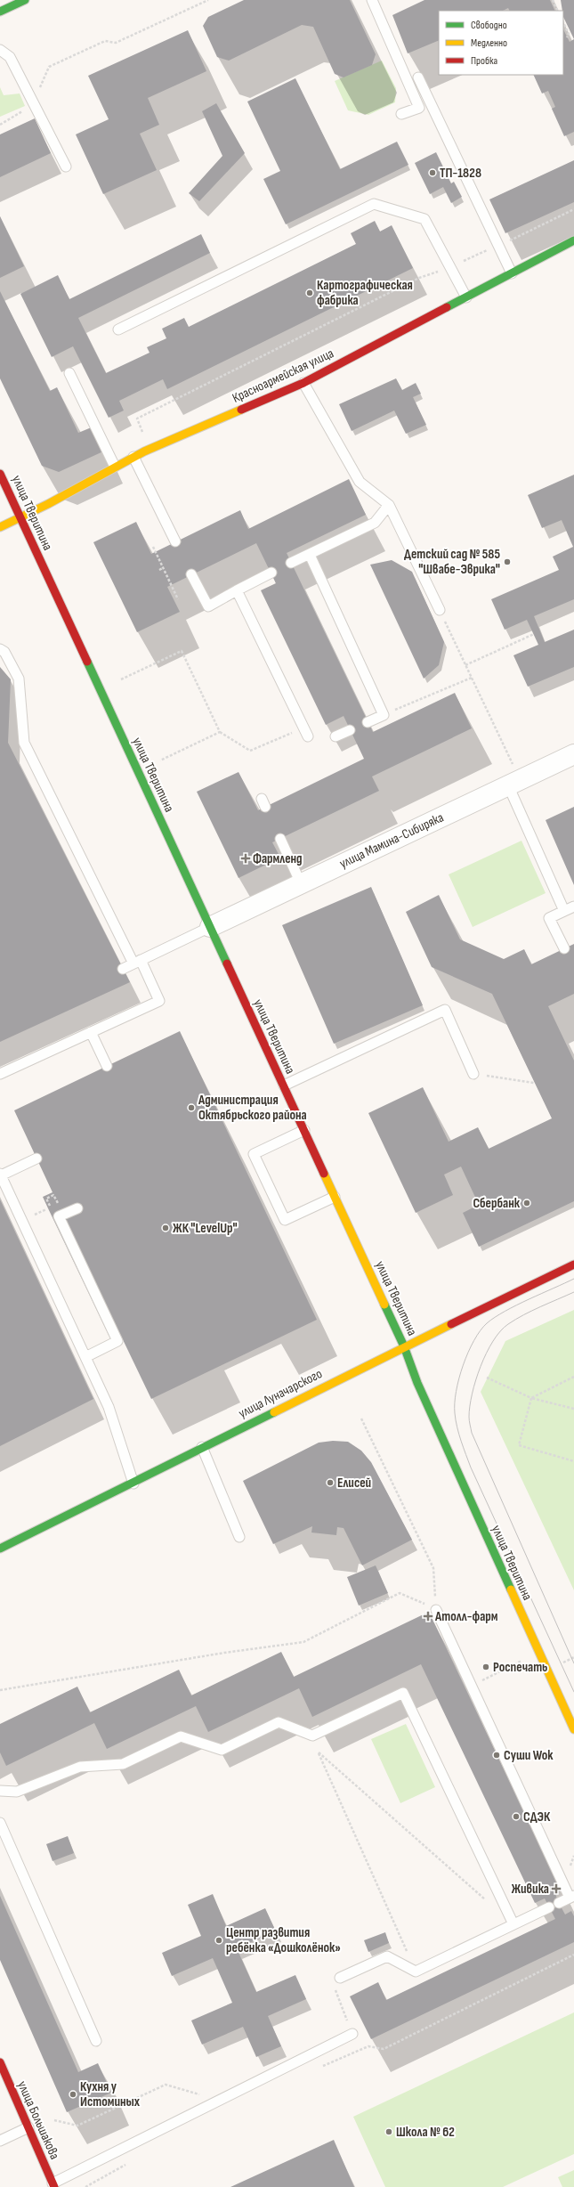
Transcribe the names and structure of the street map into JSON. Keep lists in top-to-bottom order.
{
  "streets": {
    "street": [
      "Красноармейская улица",
      "улица Тверитина",
      "улица Мамина-Сибиряка",
      "улица Луначарского",
      "улица Большакова"
    ]
  },
  "crossings": [
    ["Красноармейская улица", "улица Тверитина"],
    ["улица Тверитина", "улица Мамина-Сибиряка"],
    ["улица Тверитина", "улица Луначарского"]
  ],
  "places": {
    "other": [
      "ТП-1828",
      "Картографическая фабрика",
      "Детский сад № 585 \"Швабе-Эврика\"",
      "Администрация Октябрьского района",
      "Сбербанк",
      "ЖК \"LevelUp\"",
      "Елисей",
      "Роспечать",
      "Суши Wok",
      "СДЭК",
      "Центр развития ребёнка «Дошколёнок»",
      "Кухня у Истоминых",
      "Школа № 62"
    ],
    "health": ["Фармленд", "Атолл-фарм", "Живика"]
  },
  "legend": ["Свободно", "Медленно", "Пробка"]
}
